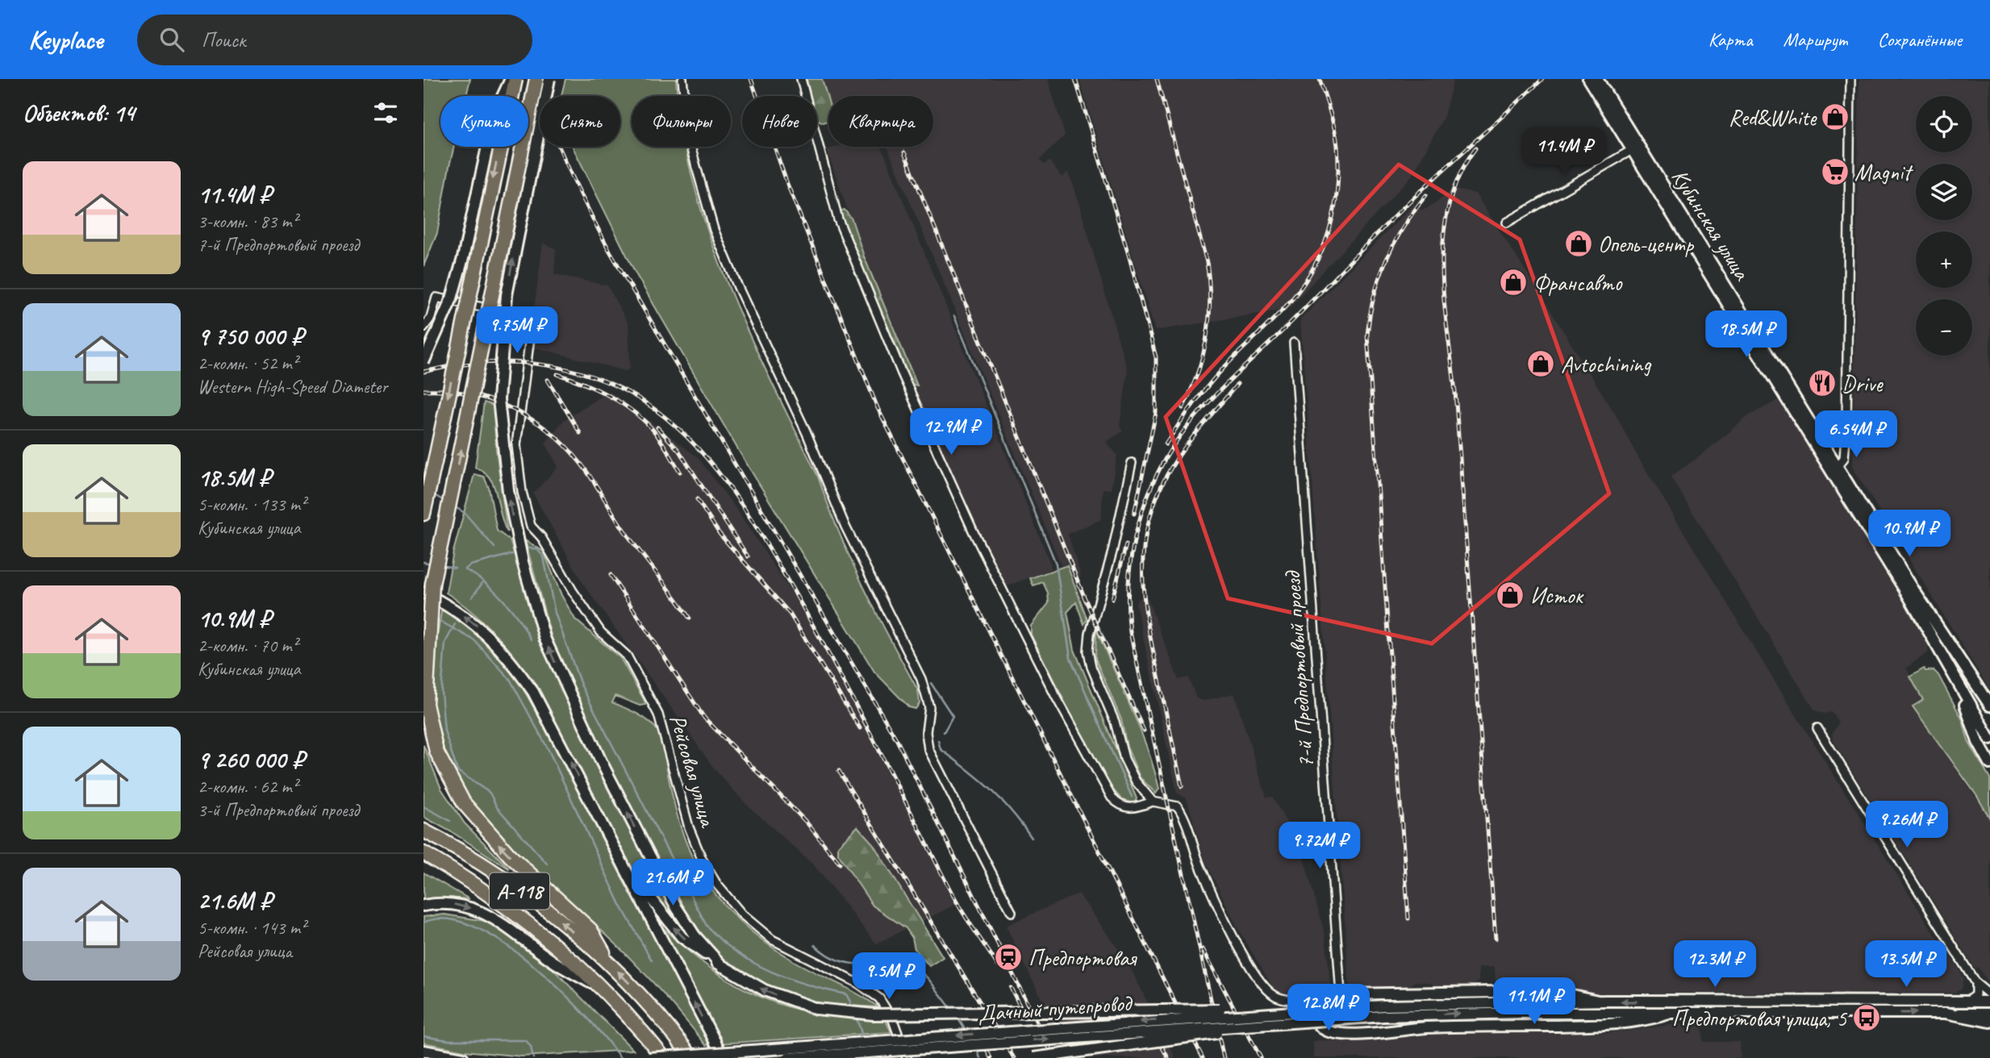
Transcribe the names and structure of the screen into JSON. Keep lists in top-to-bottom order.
{
  "streets": {
    "highway": ["А-118"],
    "main road": ["Кубинская улица", "Дачный путепровод"],
    "street": ["7-й Предпортовый проезд", "Рейсовая улица"]
  },
  "places": {
    "shop": [
      "Red&White",
      "Опель-центр",
      "Франсавто",
      "Avtochining",
      "Исток"
    ],
    "supermarket": ["Magnit"],
    "restaurant": ["Drive"],
    "station": ["Предпортовая"],
    "bus stop": ["Предпортовая улица, 5"]
  },
  "page": {
    "header": "Keyplace",
    "search": "Поиск",
    "nav": ["Карта", "Маршрут", "Сохранённые"],
    "heading": "Объектов: 14",
    "map_buttons": ["+", "−"],
    "chip": [
      "Купить",
      "Снять",
      "Фильтры",
      "Новое",
      "Квартира"
    ],
    "price": [
      "11.4M ₽",
      "9.75M ₽",
      "18.5M ₽",
      "12.9M ₽",
      "6.54M ₽",
      "10.9M ₽",
      "9.26M ₽",
      "9.72M ₽",
      "21.6M ₽",
      "12.3M ₽",
      "13.5M ₽",
      "9.5M ₽",
      "11.1M ₽",
      "12.8M ₽"
    ],
    "list": [
      {
        "name": "11.4M ₽",
        "note": "3-комн. · 83 m² · 7-й Предпортовый проезд"
      },
      {
        "name": "9 750 000 ₽",
        "note": "2-комн. · 52 m² · Western High-Speed Diameter"
      },
      {
        "name": "18.5M ₽",
        "note": "5-комн. · 133 m² · Кубинская улица"
      },
      {
        "name": "10.9M ₽",
        "note": "2-комн. · 70 m² · Кубинская улица"
      },
      {
        "name": "9 260 000 ₽",
        "note": "2-комн. · 62 m² · 3-й Предпортовый проезд"
      },
      {
        "name": "21.6M ₽",
        "note": "5-комн. · 143 m² · Рейсовая улица"
      }
    ]
  }
}
